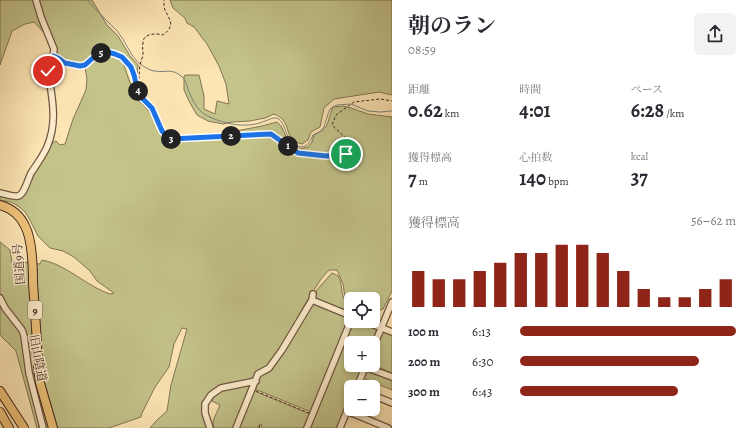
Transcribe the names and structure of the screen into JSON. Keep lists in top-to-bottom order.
{
  "streets": {
    "highway": ["国道9号", "9"],
    "street": ["旧山陰道"]
  },
  "page": {
    "heading": ["朝のラン", "08:59"],
    "pins": [
      "5",
      "4",
      "2",
      "3",
      "1"
    ],
    "stats": [
      ["距離", "0.62 km"],
      ["時間", "4:01"],
      ["ペース", "6:28 /km"],
      ["獲得標高", "7 m"],
      ["心拍数", "140 bpm"],
      ["kcal", "37"]
    ],
    "chart": ["獲得標高", "56–62 m"],
    "map_buttons": ["+", "−"],
    "list": [
      {
        "name": "100 m",
        "note": "6:13"
      },
      {
        "name": "200 m",
        "note": "6:30"
      },
      {
        "name": "300 m",
        "note": "6:43"
      }
    ]
  }
}
